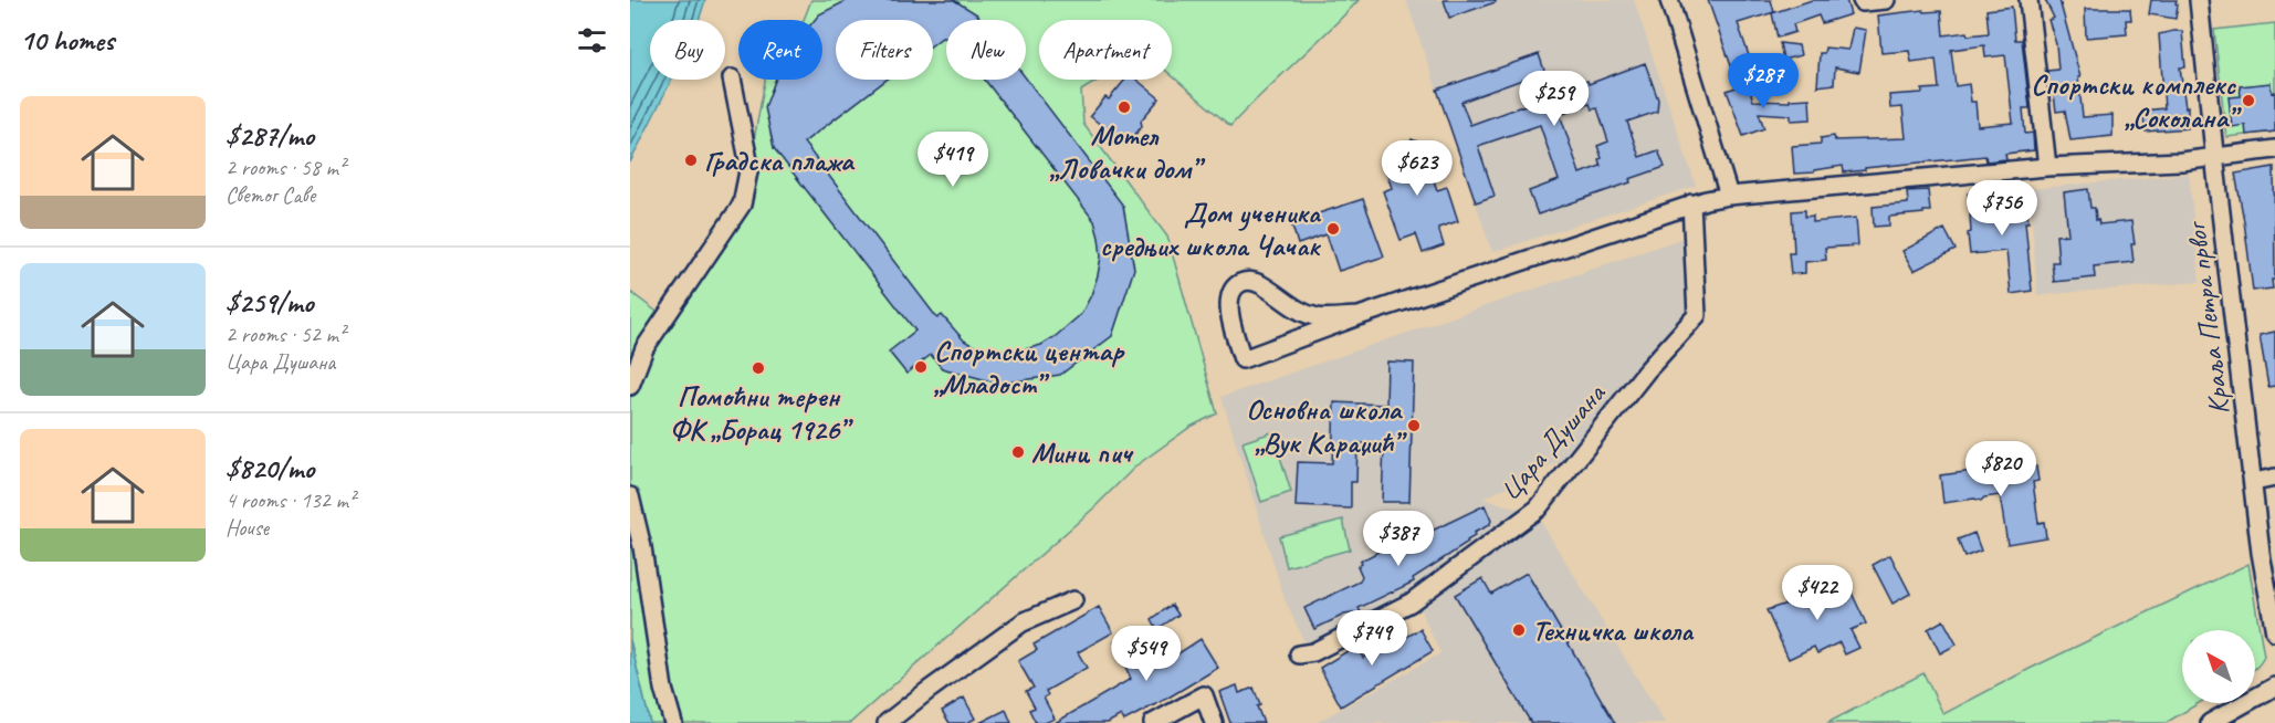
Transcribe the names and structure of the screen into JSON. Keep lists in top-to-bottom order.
{
  "streets": {
    "street": ["Краља Петра првог", "Цара Душана"]
  },
  "places": [
    "Спортски комплекс „Соколана”",
    "Мотел „Ловачки дом”",
    "Градска плажа",
    "Дом ученика средњих школа Чачак",
    "Спортски центар „Младост”",
    "Помоћни терен ФК „Борац 1926”",
    "Основна школа „Вук Караџић”",
    "Мини пич",
    "Техничка школа"
  ],
  "north": "top left",
  "page": {
    "heading": "10 homes",
    "chip": [
      "Buy",
      "Rent",
      "Filters",
      "New",
      "Apartment"
    ],
    "price": [
      "$287",
      "$259",
      "$419",
      "$623",
      "$756",
      "$820",
      "$387",
      "$422",
      "$749",
      "$549"
    ],
    "list": [
      {
        "name": "$287/mo",
        "note": "2 rooms · 58 m² · Светог Саве"
      },
      {
        "name": "$259/mo",
        "note": "2 rooms · 52 m² · Цара Душана"
      },
      {
        "name": "$820/mo",
        "note": "4 rooms · 132 m² · House"
      }
    ]
  }
}
